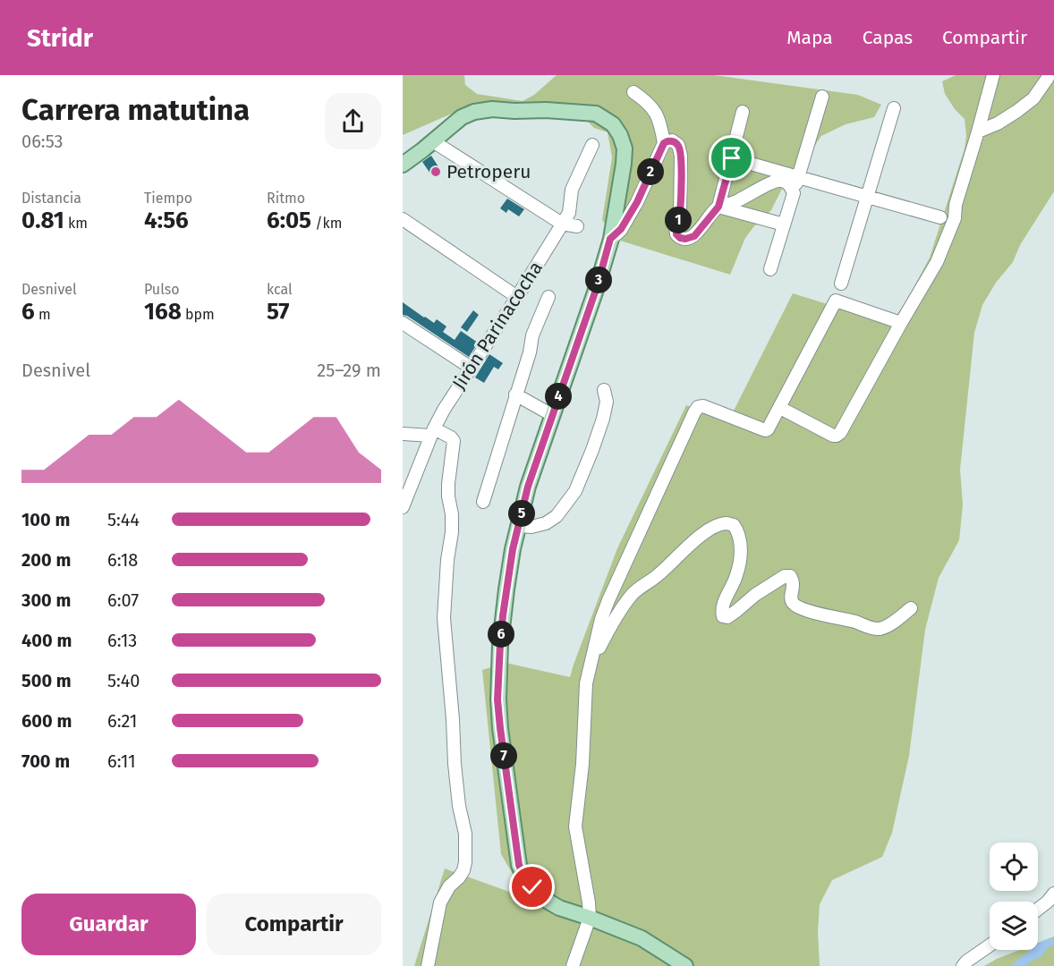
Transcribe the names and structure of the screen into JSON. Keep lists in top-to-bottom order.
{
  "streets": {
    "street": ["Jirón Parinacocha"]
  },
  "places": ["Petroperu"],
  "page": {
    "header": "Stridr",
    "nav": ["Mapa", "Capas", "Compartir"],
    "heading": ["Carrera matutina", "06:53"],
    "pins": [
      "2",
      "1",
      "3",
      "4",
      "5",
      "6",
      "7"
    ],
    "stats": [
      ["Distancia", "0.81 km"],
      ["Tiempo", "4:56"],
      ["Ritmo", "6:05 /km"],
      ["Desnivel", "6 m"],
      ["Pulso", "168 bpm"],
      ["kcal", "57"]
    ],
    "chart": ["Desnivel", "25–29 m"],
    "list": [
      {
        "name": "100 m",
        "note": "5:44"
      },
      {
        "name": "200 m",
        "note": "6:18"
      },
      {
        "name": "300 m",
        "note": "6:07"
      },
      {
        "name": "400 m",
        "note": "6:13"
      },
      {
        "name": "500 m",
        "note": "5:40"
      },
      {
        "name": "600 m",
        "note": "6:21"
      },
      {
        "name": "700 m",
        "note": "6:11"
      }
    ],
    "buttons": ["Guardar", "Compartir"]
  }
}
